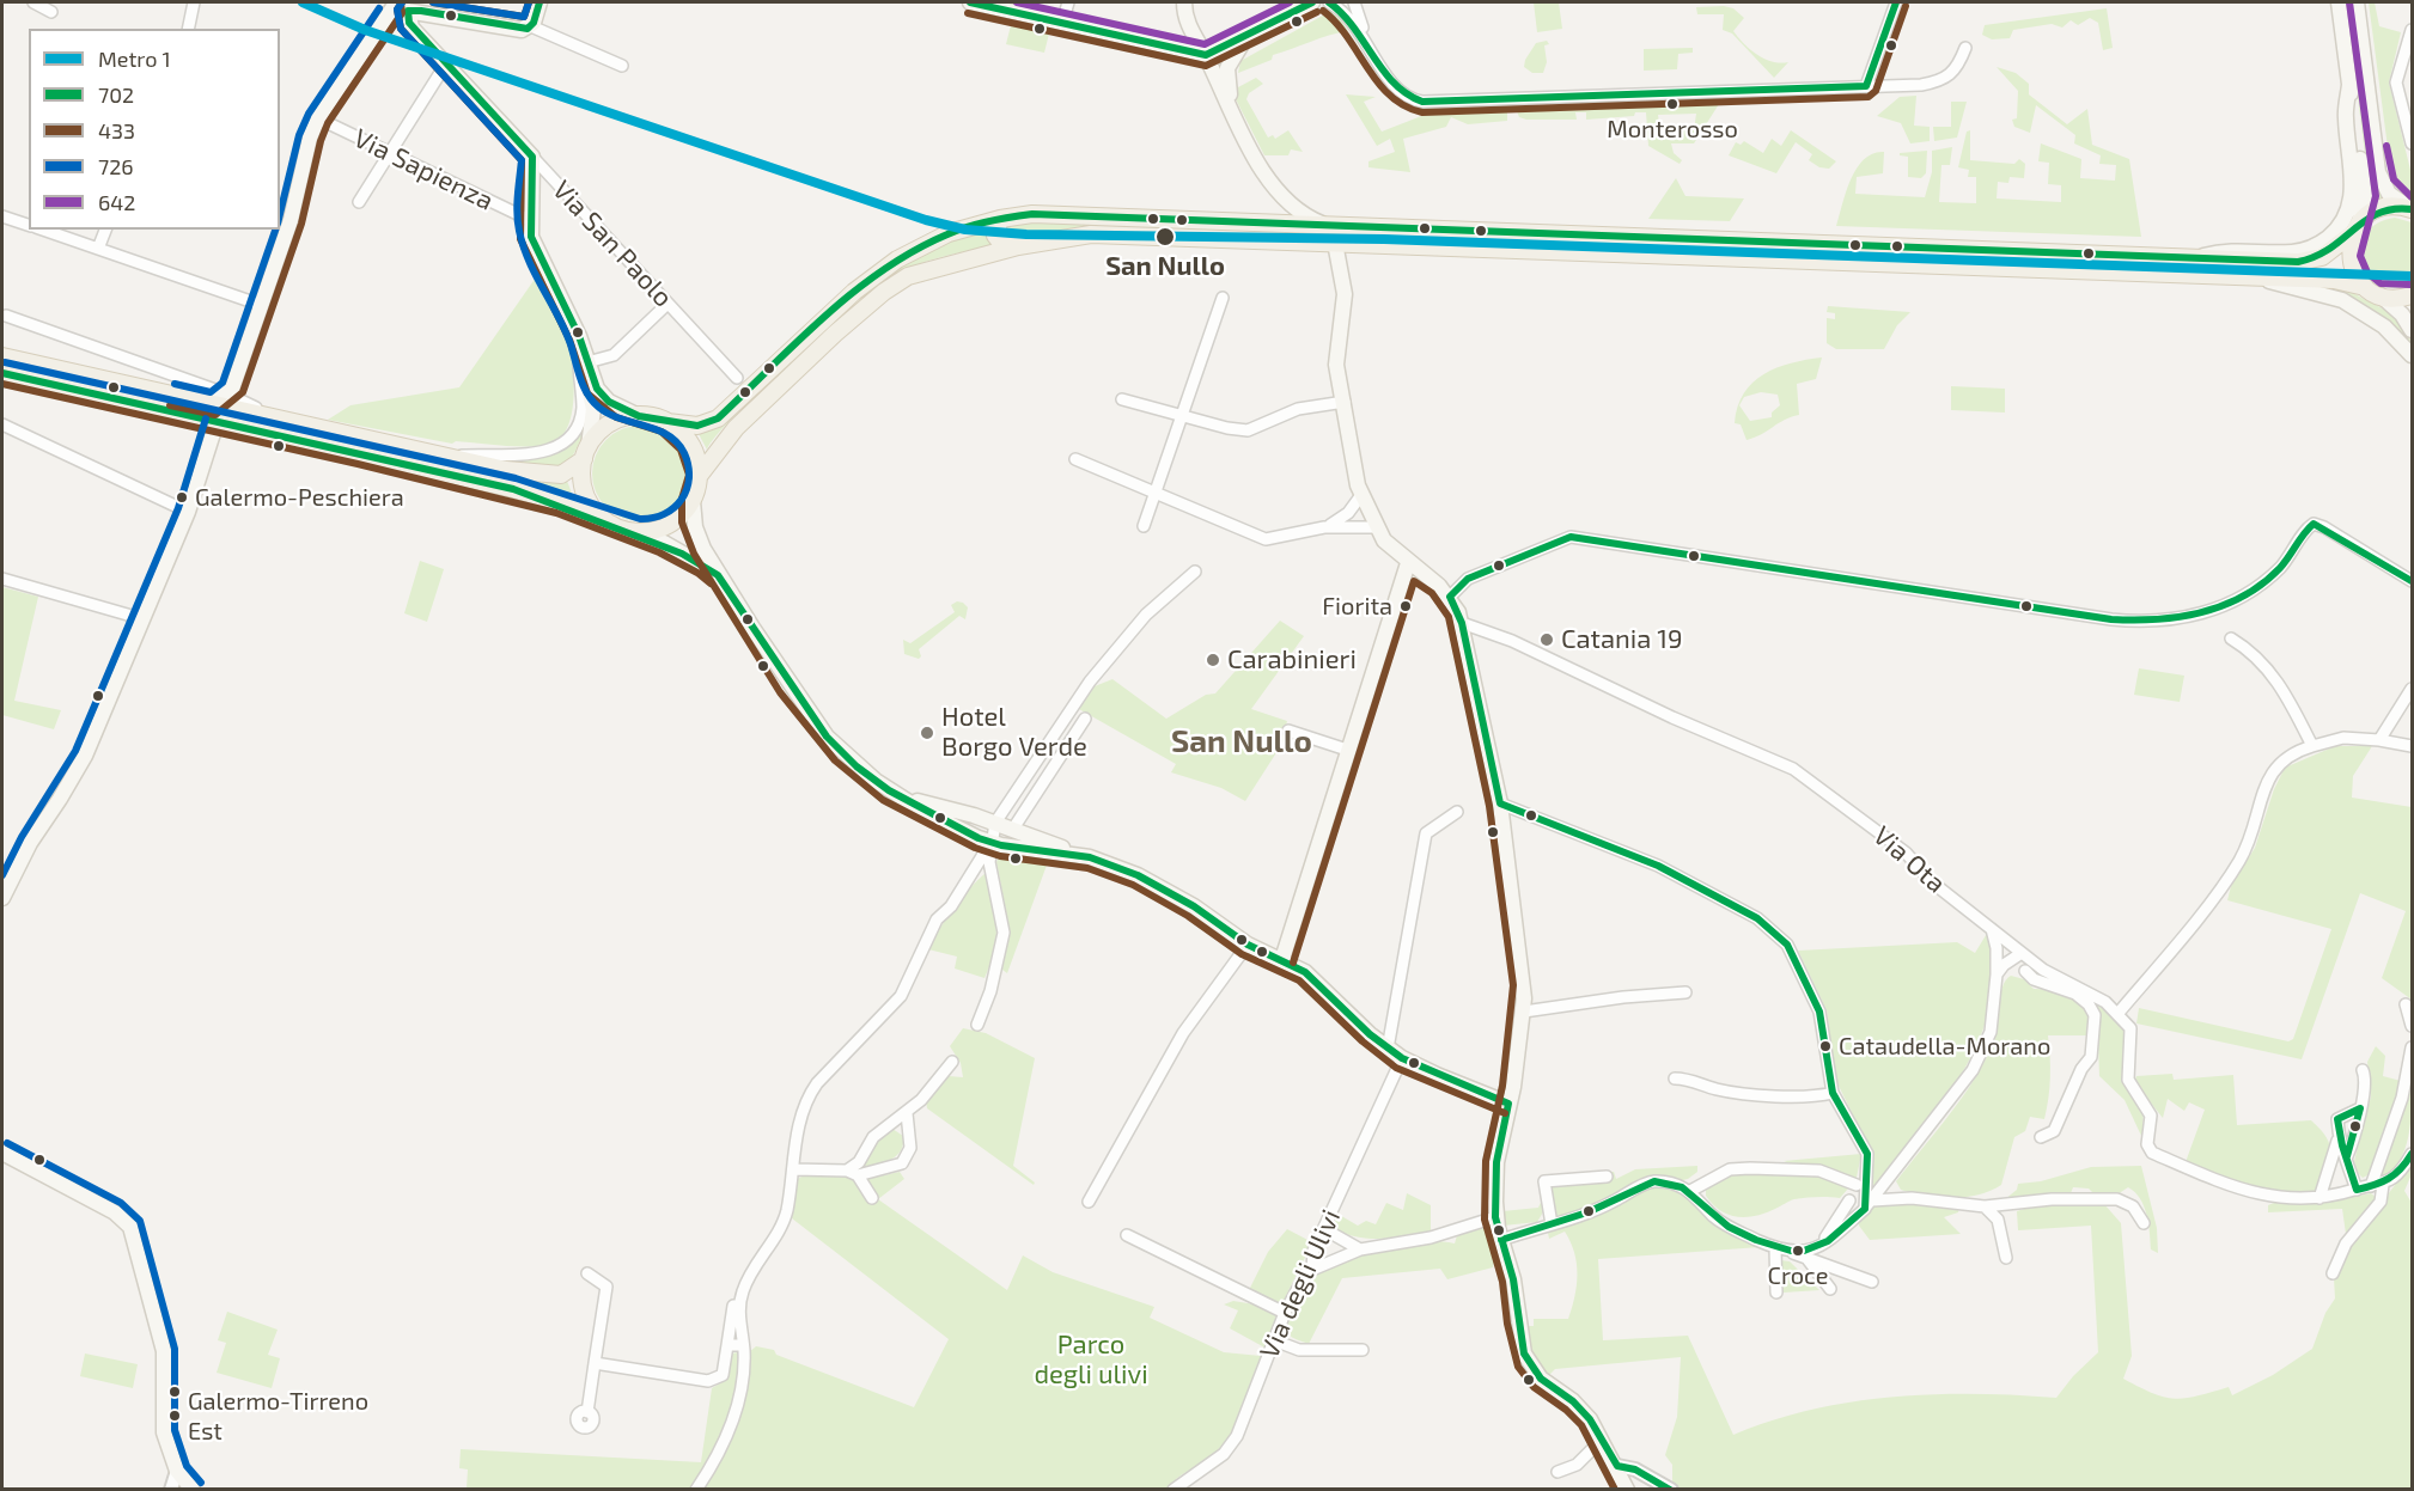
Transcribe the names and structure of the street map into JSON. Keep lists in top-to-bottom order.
{
  "streets": {
    "main road": ["Via San Paolo"],
    "street": ["Via Sapienza", "Via Ota", "Via degli Ulivi"]
  },
  "districts": ["San Nullo"],
  "parks": ["Parco degli ulivi"],
  "places": [
    "Monterosso",
    "San Nullo",
    "Galermo-Peschiera",
    "Fiorita",
    "Catania 19",
    "Carabinieri",
    "Hotel Borgo Verde",
    "Cataudella-Morano",
    "Croce",
    "Galermo-Tirreno Est"
  ],
  "lines": [
    "metro line 1",
    "transit line 702",
    "transit line 433",
    "transit line 726",
    "transit line 642"
  ],
  "legend": [
    "Metro 1",
    "702",
    "433",
    "726",
    "642"
  ]
}
